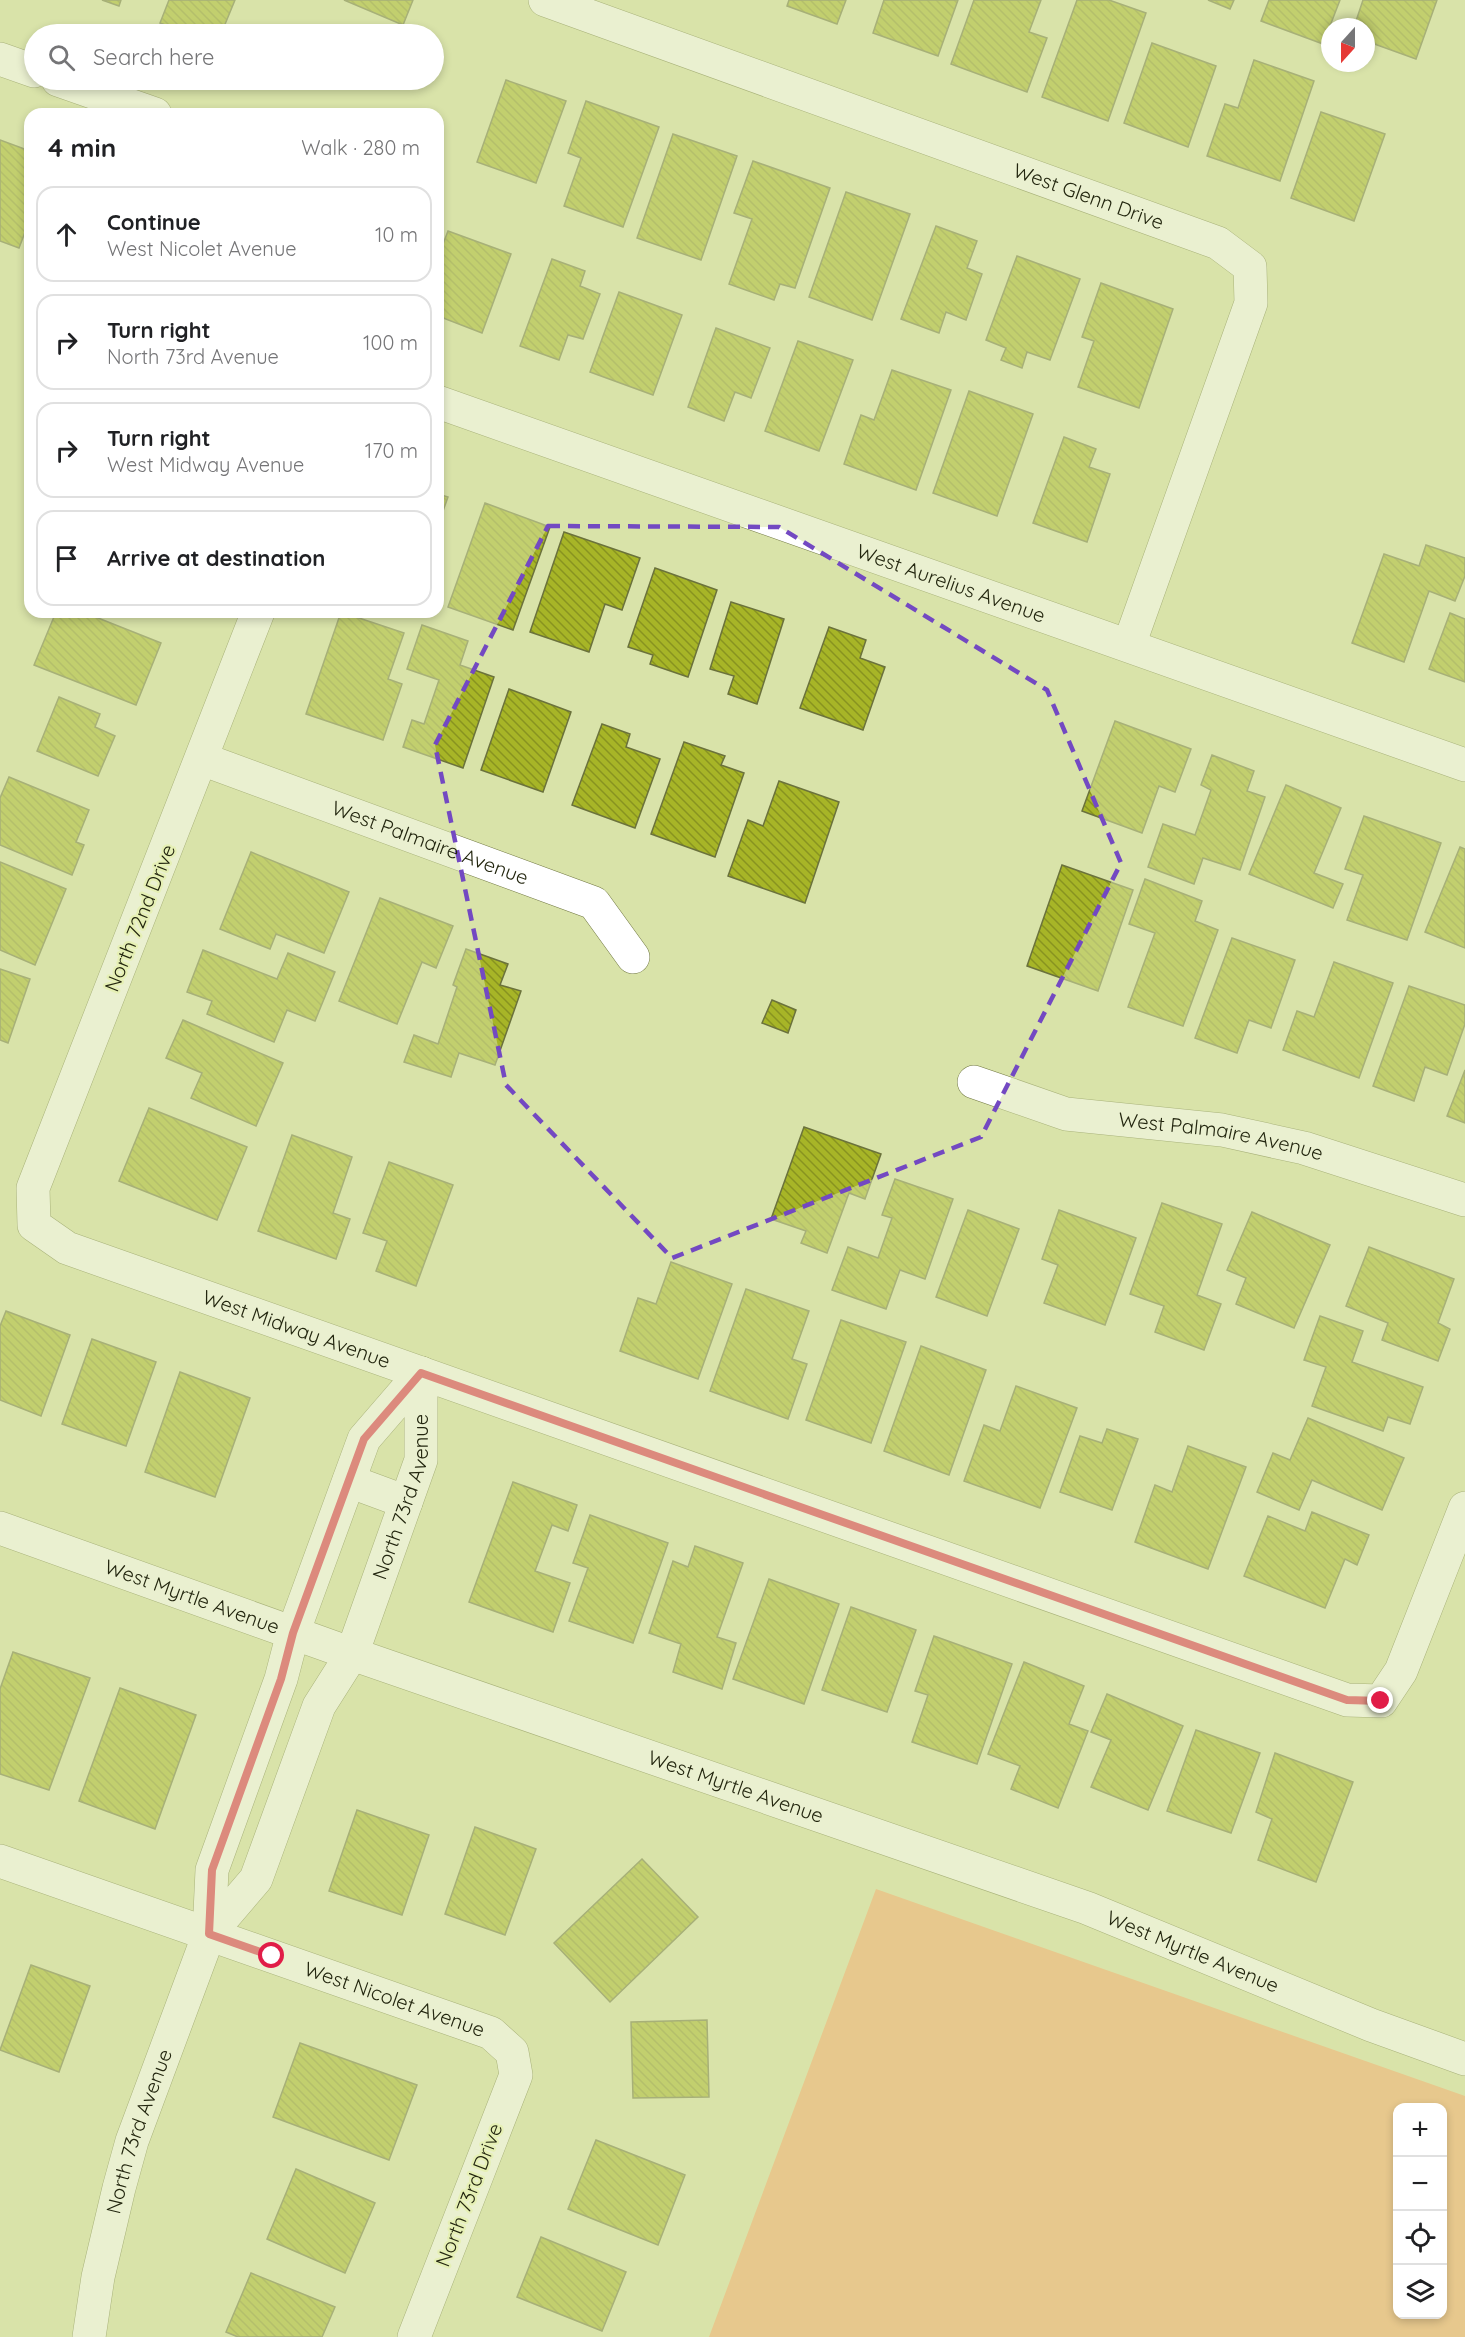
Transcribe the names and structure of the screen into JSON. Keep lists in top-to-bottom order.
{
  "streets": {
    "street": [
      "West Glenn Drive",
      "West Aurelius Avenue",
      "West Palmaire Avenue",
      "North 72nd Drive",
      "West Midway Avenue",
      "North 73rd Avenue",
      "West Myrtle Avenue",
      "West Nicolet Avenue",
      "North 73rd Drive"
    ]
  },
  "crossings": [
    ["West Glenn Drive", "West Aurelius Avenue"],
    ["West Palmaire Avenue", "North 72nd Drive"],
    ["North 72nd Drive", "West Midway Avenue"],
    ["West Midway Avenue", "North 73rd Avenue"],
    ["North 73rd Avenue", "West Myrtle Avenue"],
    ["North 73rd Avenue", "West Nicolet Avenue"],
    ["West Nicolet Avenue", "North 73rd Drive"]
  ],
  "north": "bottom",
  "page": {
    "search": "Search here",
    "heading": ["4 min", "Walk · 280 m"],
    "list": [
      ["Continue", "West Nicolet Avenue", "10 m"],
      ["Turn right", "North 73rd Avenue", "100 m"],
      ["Turn right", "West Midway Avenue", "170 m"],
      "Arrive at destination"
    ],
    "map_buttons": ["+", "−"]
  }
}
